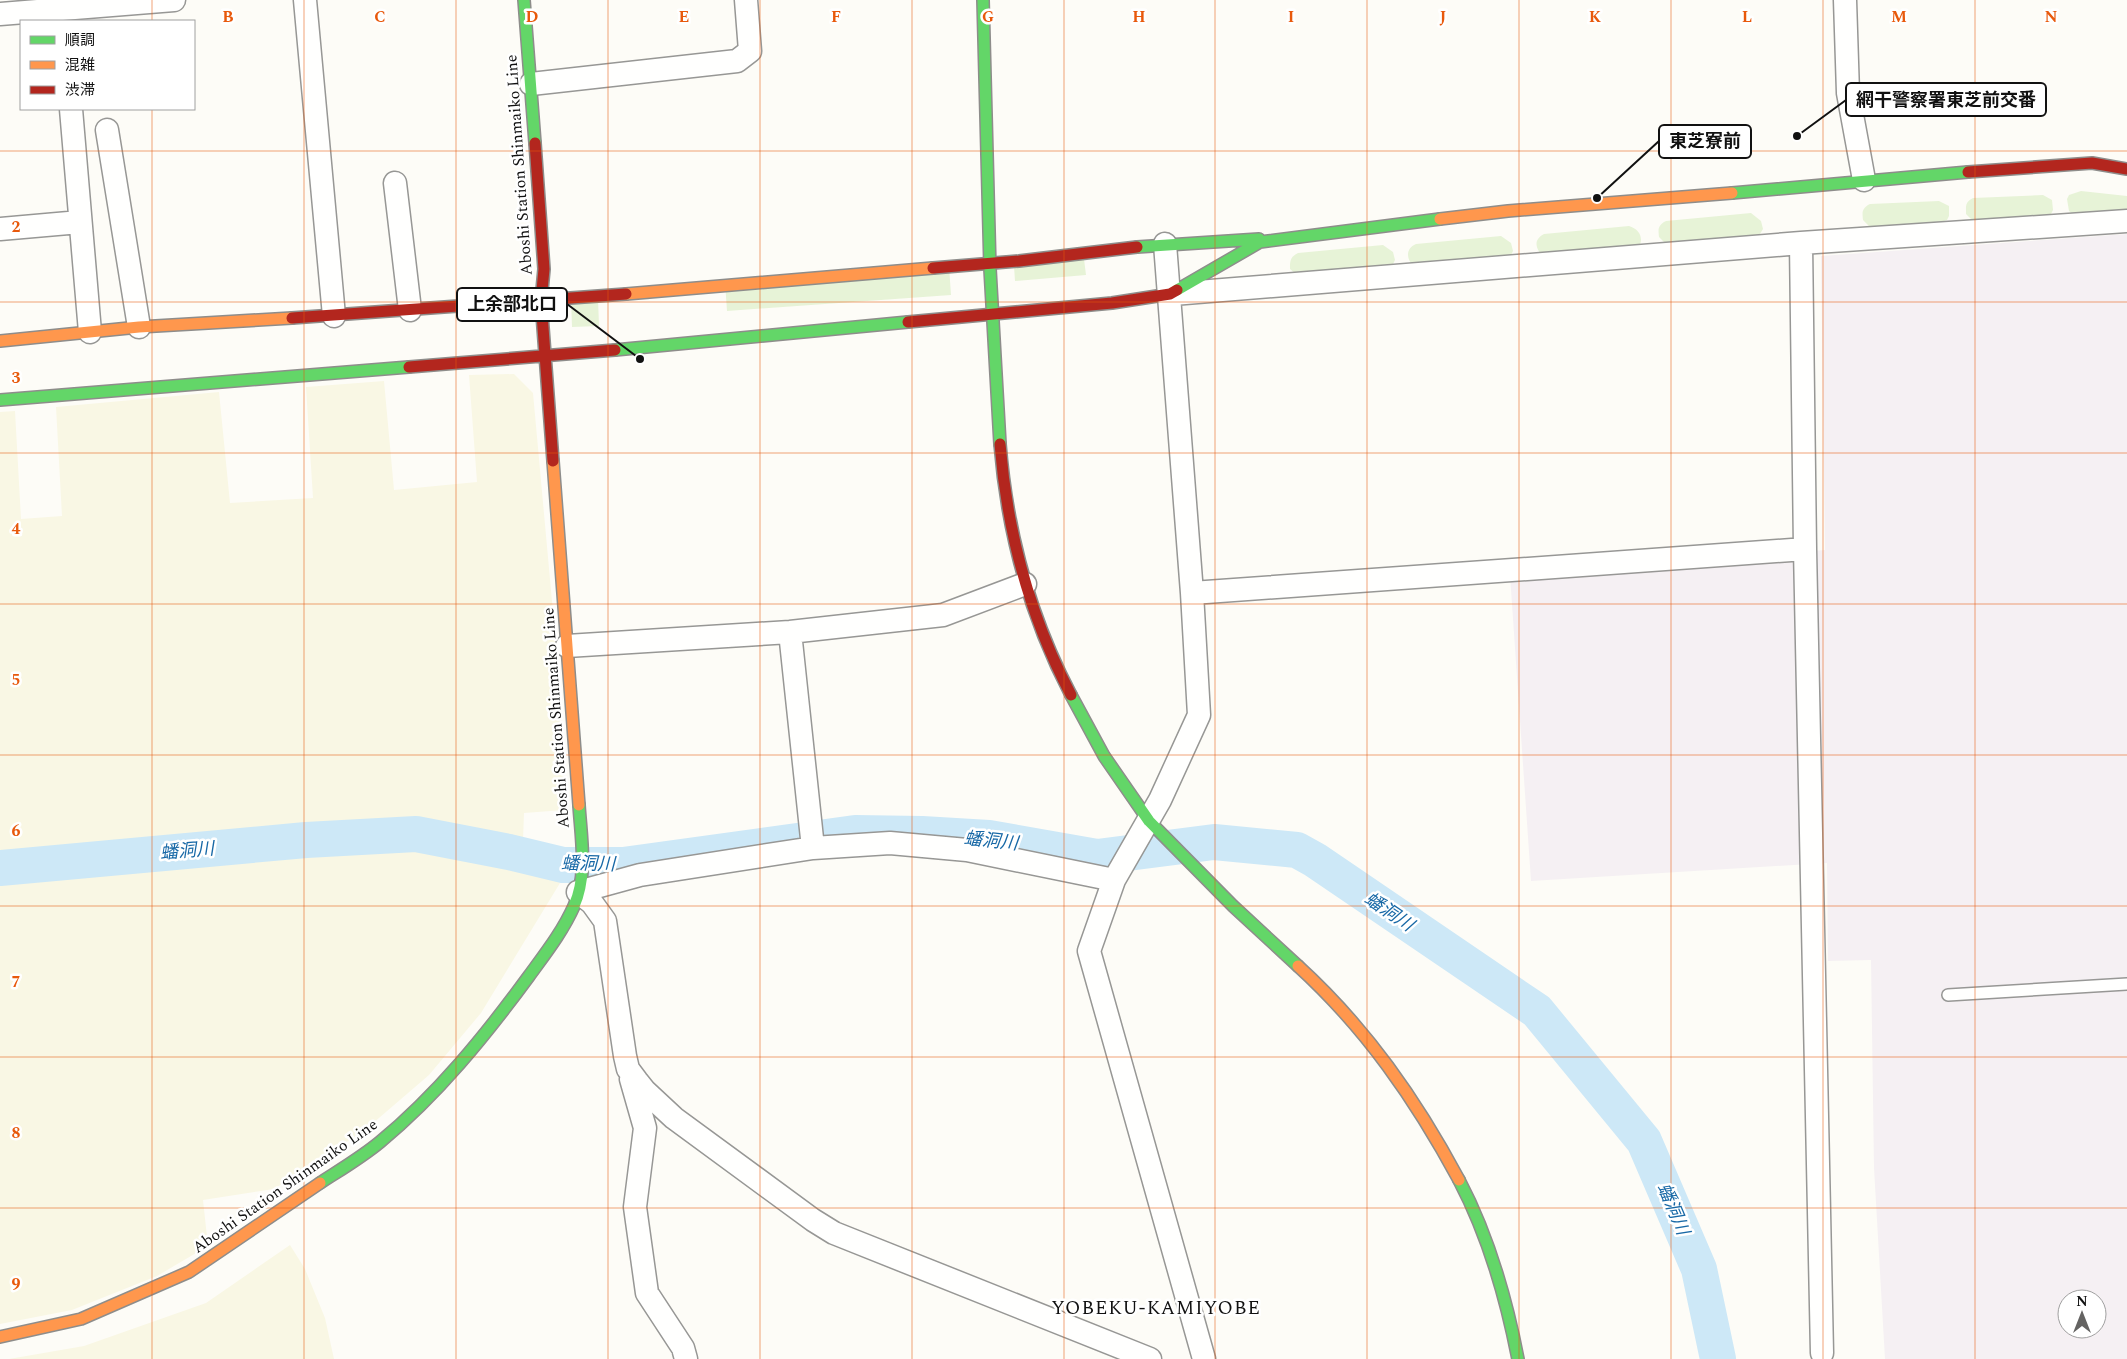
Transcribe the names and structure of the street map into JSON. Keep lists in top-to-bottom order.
{
  "streets": {
    "street": ["Aboshi Station Shinmaiko Line"]
  },
  "districts": ["YOBEKU-KAMIYOBE"],
  "water": ["蟠洞川"],
  "places": ["網干警察署東芝前交番", "東芝寮前", "上余部北口"],
  "legend": ["順調", "混雑", "渋滞"],
  "north": "top",
  "grid": {
    "columns": [
      "B",
      "C",
      "D",
      "E",
      "F",
      "G",
      "H",
      "I",
      "J",
      "K",
      "L",
      "M",
      "N"
    ],
    "rows": [
      "2",
      "3",
      "4",
      "5",
      "6",
      "7",
      "8",
      "9"
    ]
  }
}
